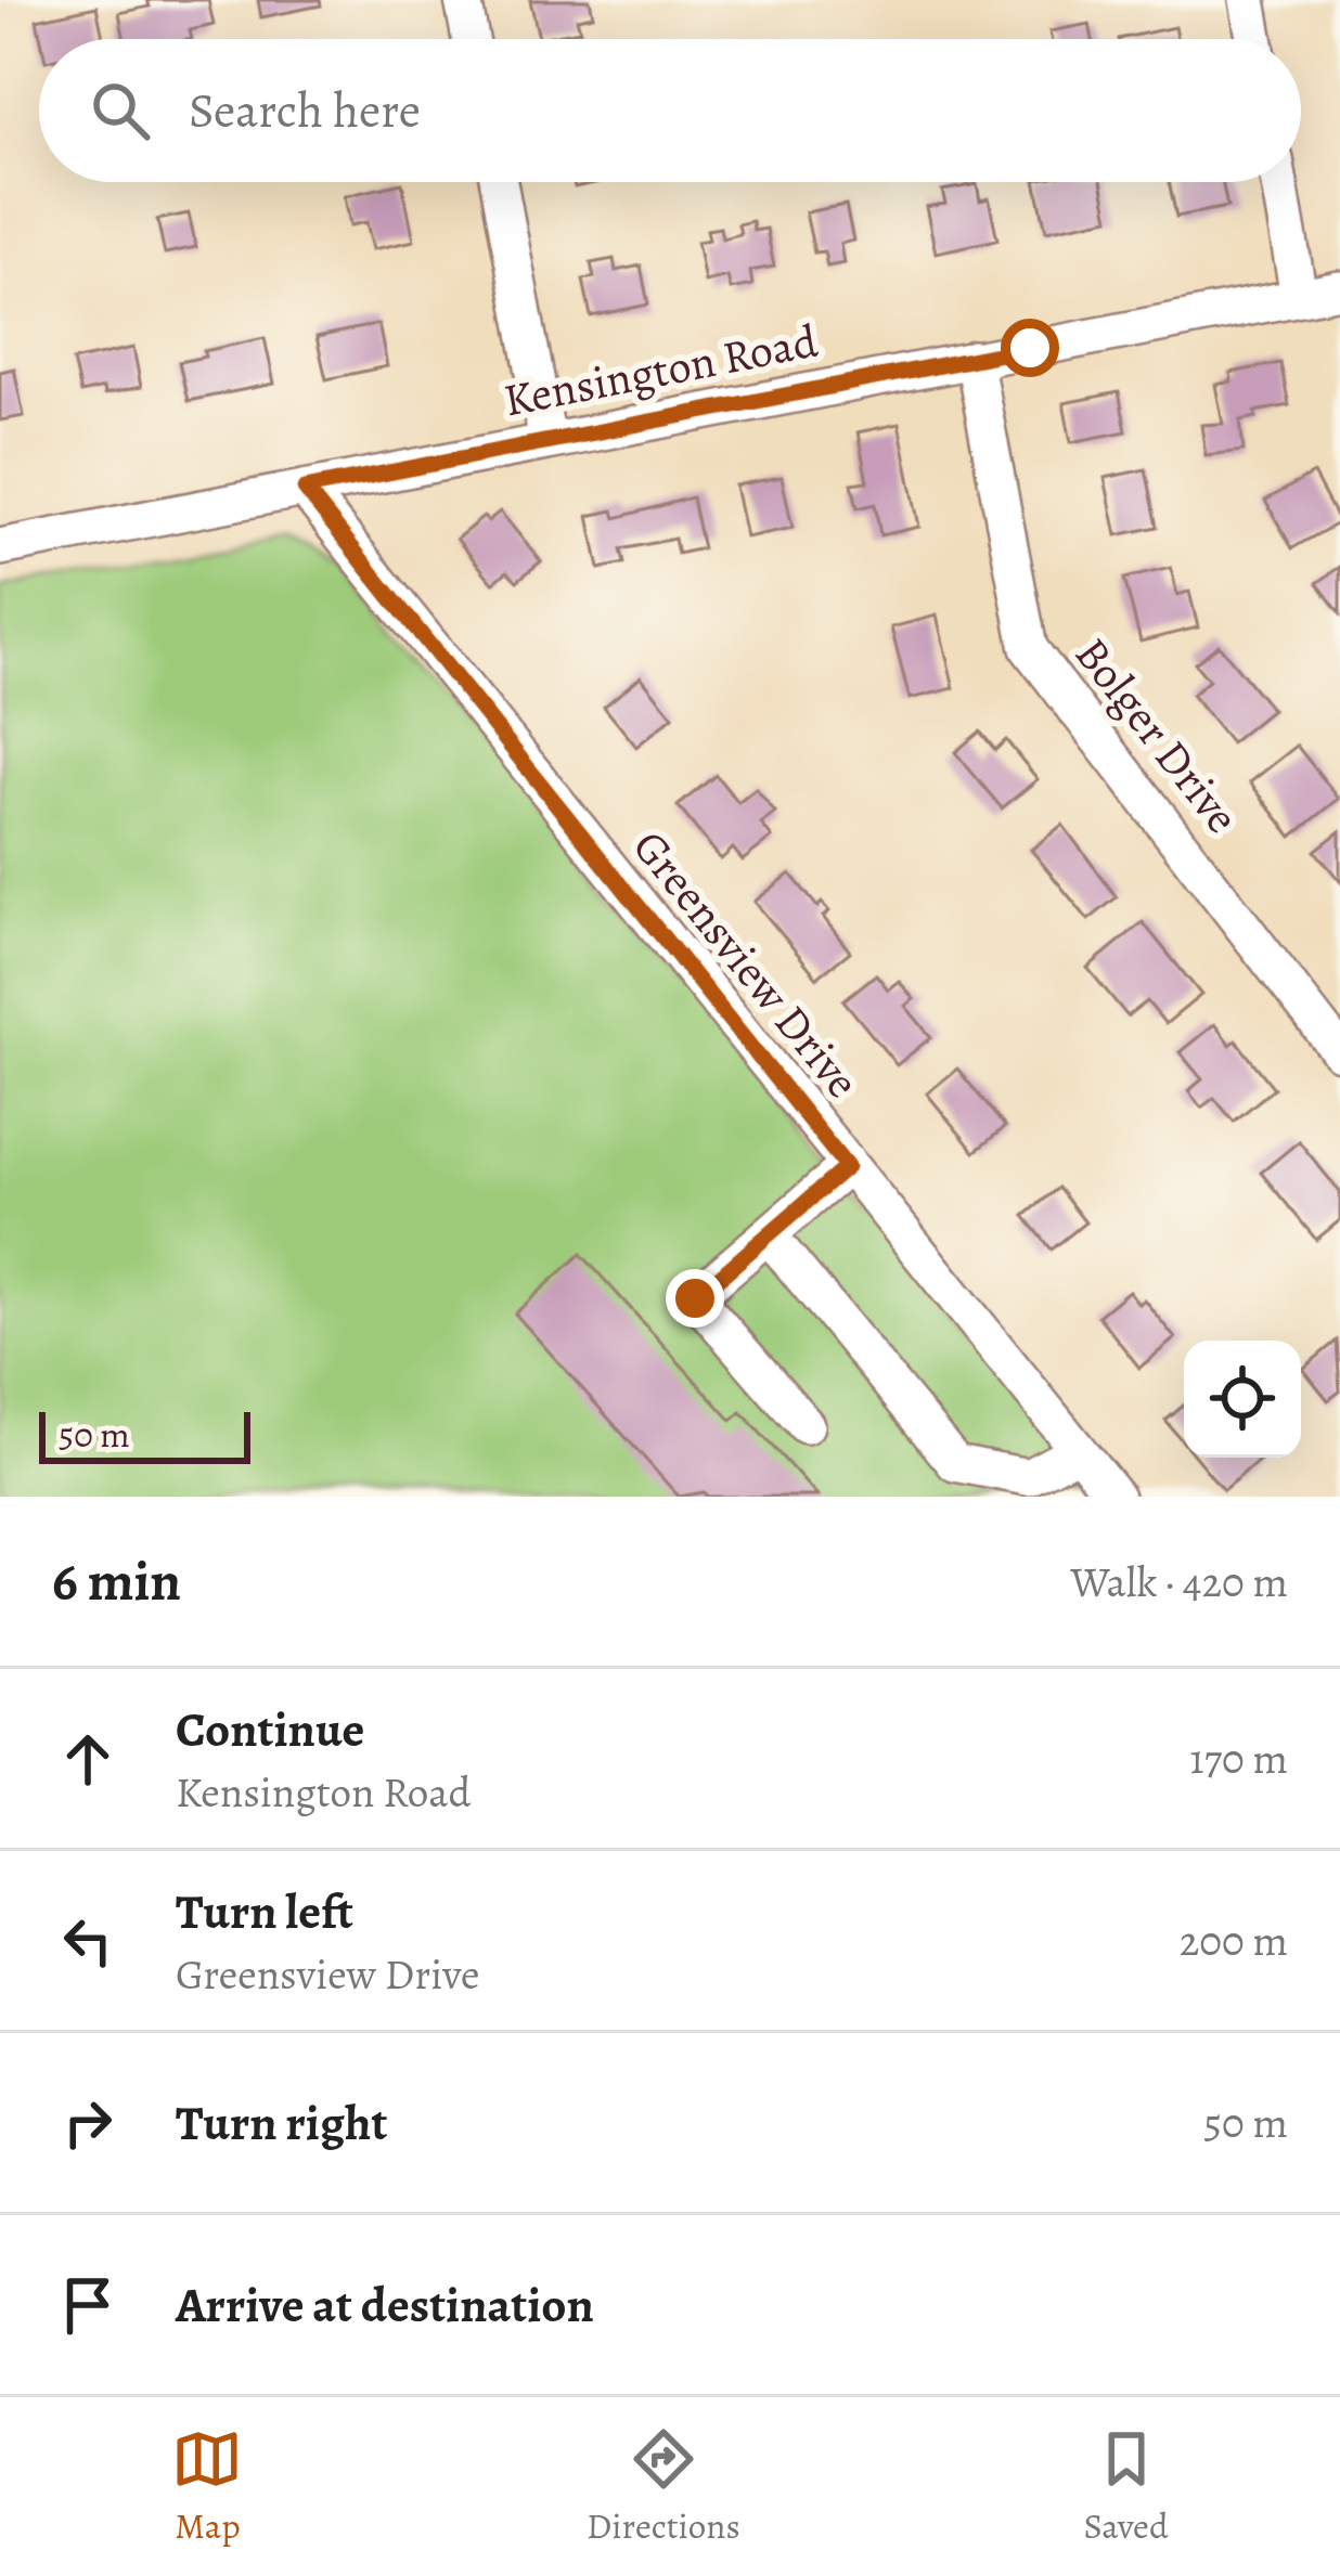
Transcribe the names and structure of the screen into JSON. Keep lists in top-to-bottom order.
{
  "streets": {
    "street": ["Kensington Road", "Bolger Drive", "Greensview Drive"]
  },
  "crossings": [
    ["Kensington Road", "Bolger Drive"],
    ["Kensington Road", "Greensview Drive"]
  ],
  "scale_bar": "50 m",
  "page": {
    "search": "Search here",
    "scale": "50 m",
    "heading": ["6 min", "Walk · 420 m"],
    "list": [
      ["Continue", "Kensington Road", "170 m"],
      ["Turn left", "Greensview Drive", "200 m"],
      ["Turn right", "50 m"],
      "Arrive at destination"
    ],
    "nav": ["Map", "Directions", "Saved"]
  }
}
